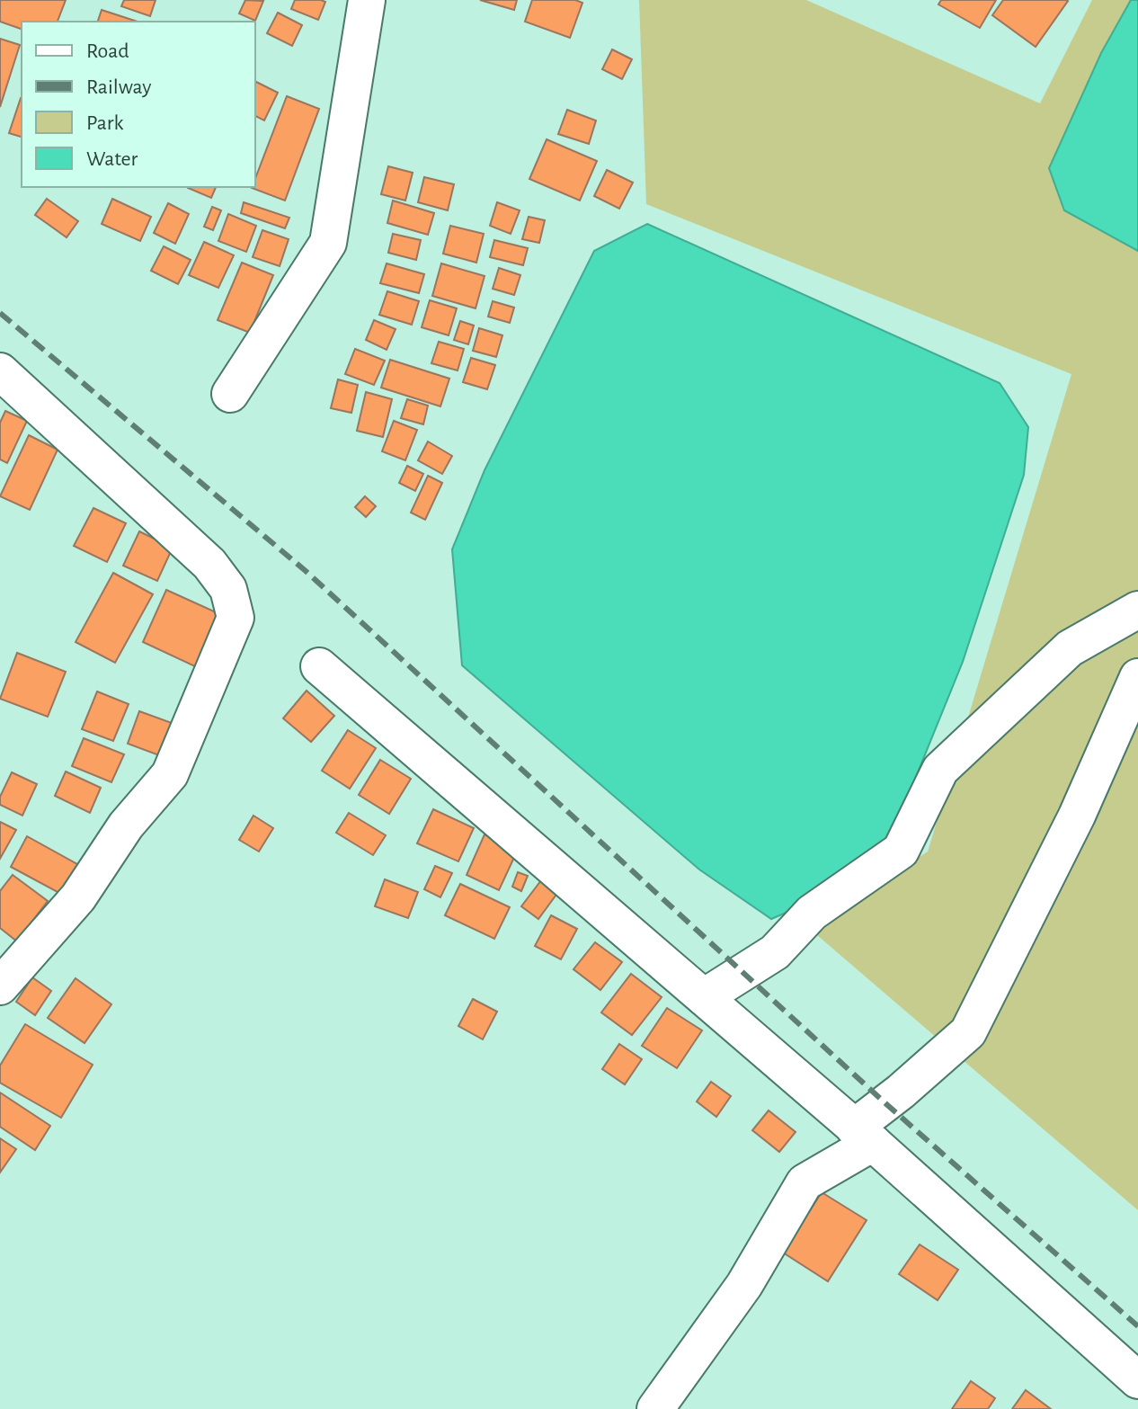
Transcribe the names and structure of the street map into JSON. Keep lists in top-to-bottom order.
{
  "legend": [
    "Road",
    "Railway",
    "Park",
    "Water"
  ]
}
